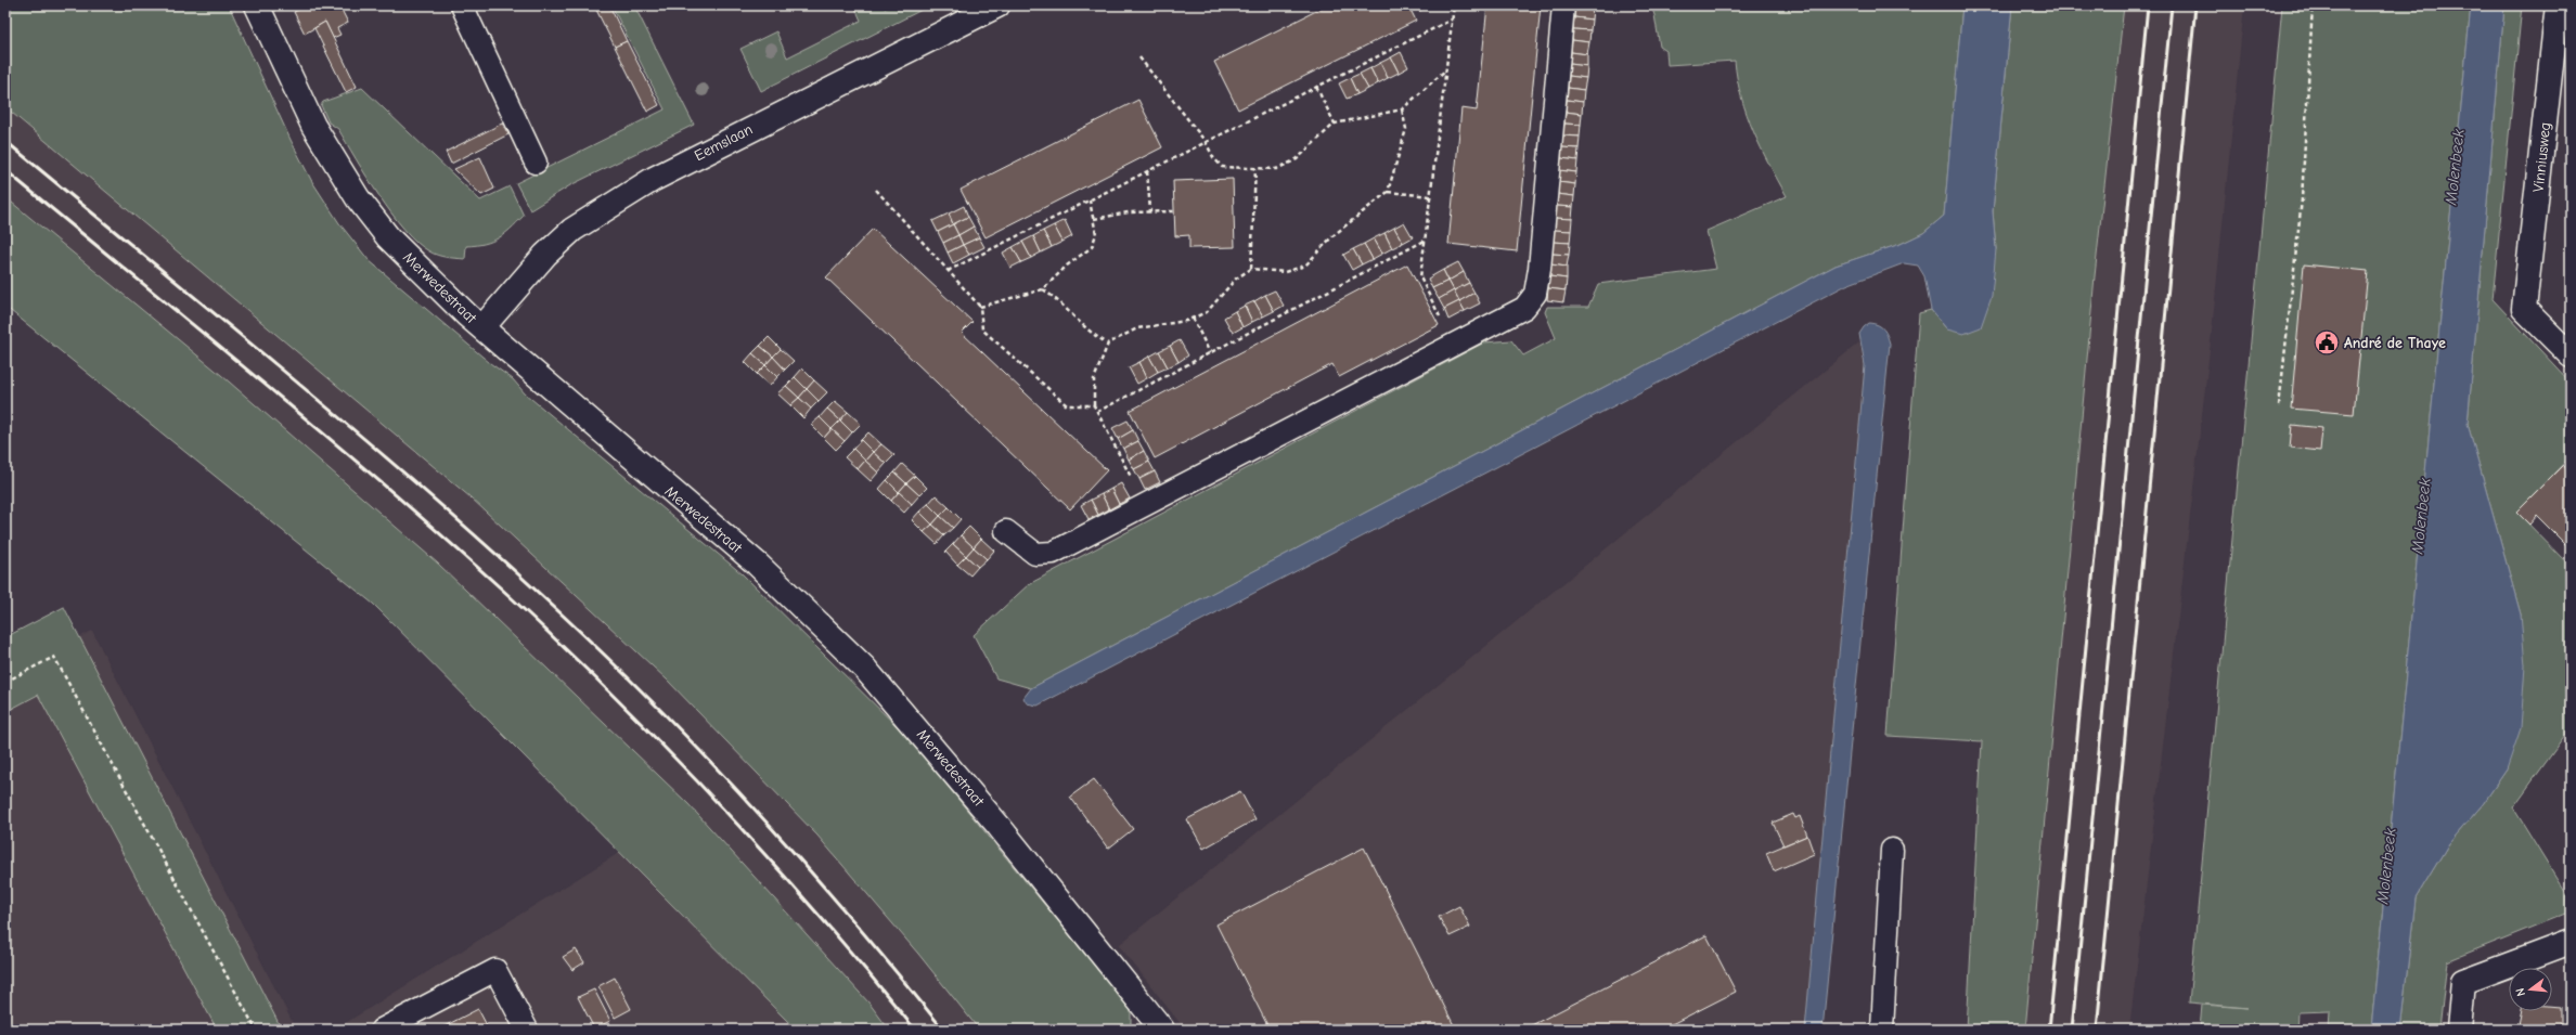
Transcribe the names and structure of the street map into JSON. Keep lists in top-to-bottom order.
{
  "streets": {
    "street": ["Eemslaan", "Vinniusweg", "Merwedestraat"]
  },
  "crossings": [
    ["Eemslaan", "Merwedestraat"]
  ],
  "water": ["Molenbeek"],
  "places": {
    "public building": ["André de Thaye"]
  },
  "north": "left"
}
